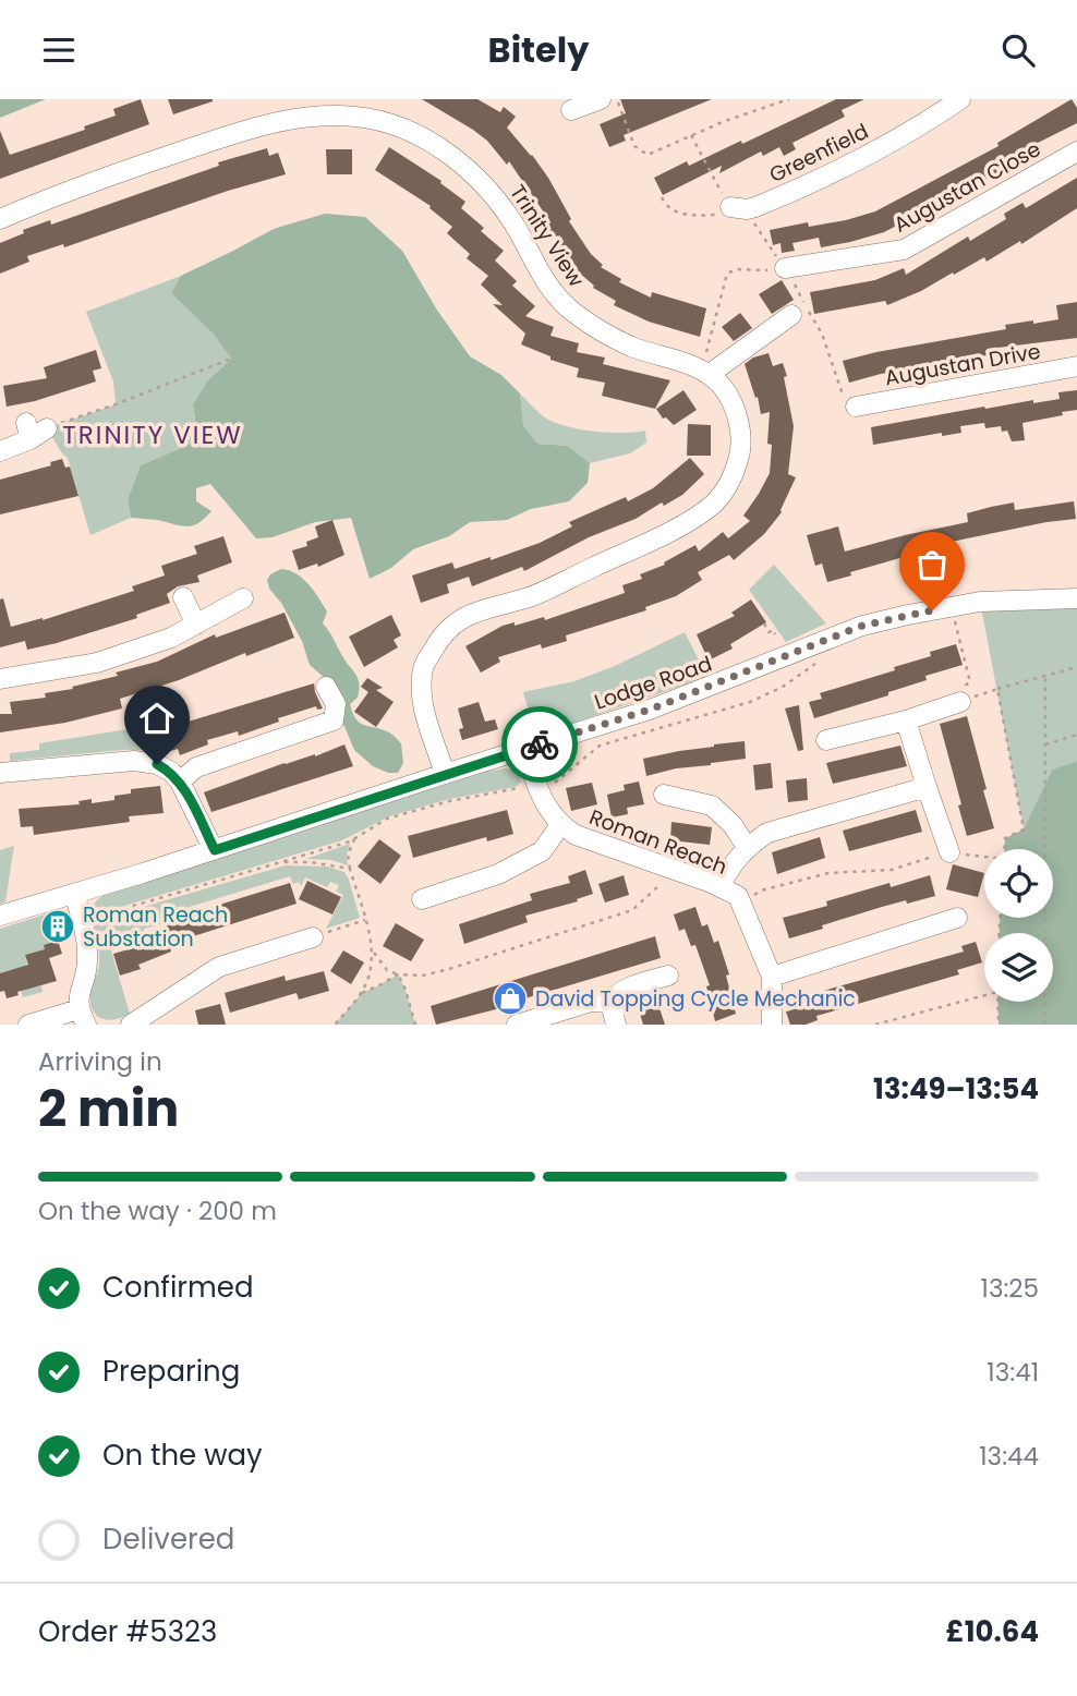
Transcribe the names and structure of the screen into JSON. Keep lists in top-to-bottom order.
{
  "streets": {
    "street": [
      "Greenfield",
      "Augustan Close",
      "Trinity View",
      "Augustan Drive",
      "Lodge Road",
      "Roman Reach"
    ]
  },
  "crossings": [
    ["Lodge Road", "Roman Reach"]
  ],
  "districts": ["TRINITY VIEW"],
  "places": {
    "building": ["Roman Reach Substation"],
    "shop": ["David Topping Cycle Mechanic"]
  },
  "page": {
    "header": "Bitely",
    "heading": ["2 min", "Arriving in", "13:49–13:54"],
    "panel": ["Order #5323", "£10.64"],
    "bar": "On the way · 200 m",
    "list": [
      ["Confirmed", "13:25"],
      ["Preparing", "13:41"],
      ["On the way", "13:44"],
      "Delivered"
    ]
  }
}
